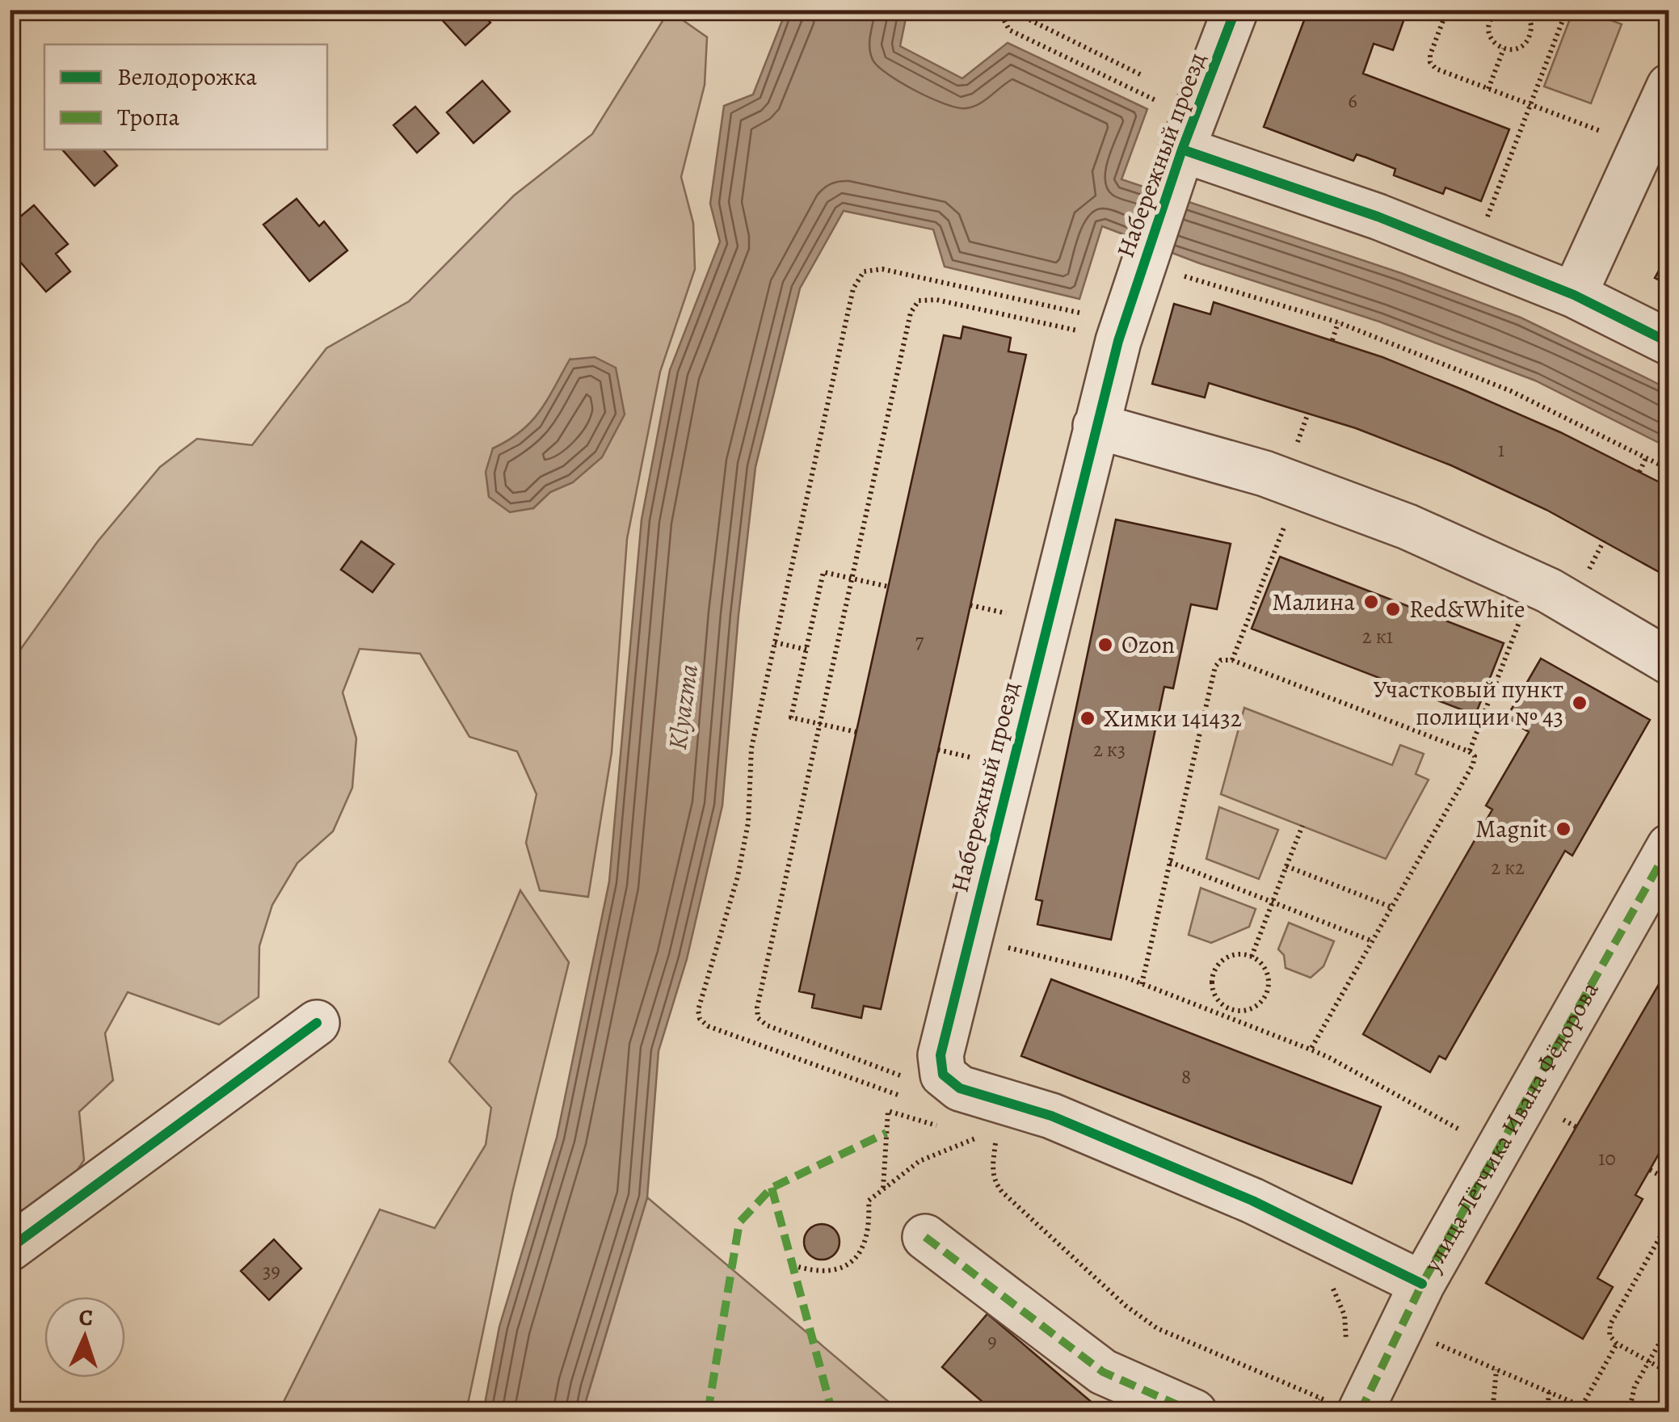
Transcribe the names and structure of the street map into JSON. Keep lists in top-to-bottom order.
{
  "streets": {
    "street": ["Набережный проезд", "улица Лётчика Ивана Фёдорова"]
  },
  "crossings": [
    ["Набережный проезд", "улица Лётчика Ивана Фёдорова"]
  ],
  "water": ["Klyazma"],
  "places": [
    "Малина",
    "Red&White",
    "Ozon",
    "Участковый пункт полиции № 43",
    "Химки 141432",
    "Magnit"
  ],
  "house_numbers": [
    "6",
    "1",
    "2 к1",
    "7",
    "2 к3",
    "2 к2",
    "8",
    "10",
    "39",
    "9"
  ],
  "legend": ["Велодорожка", "Тропа"],
  "north": "top"
}
